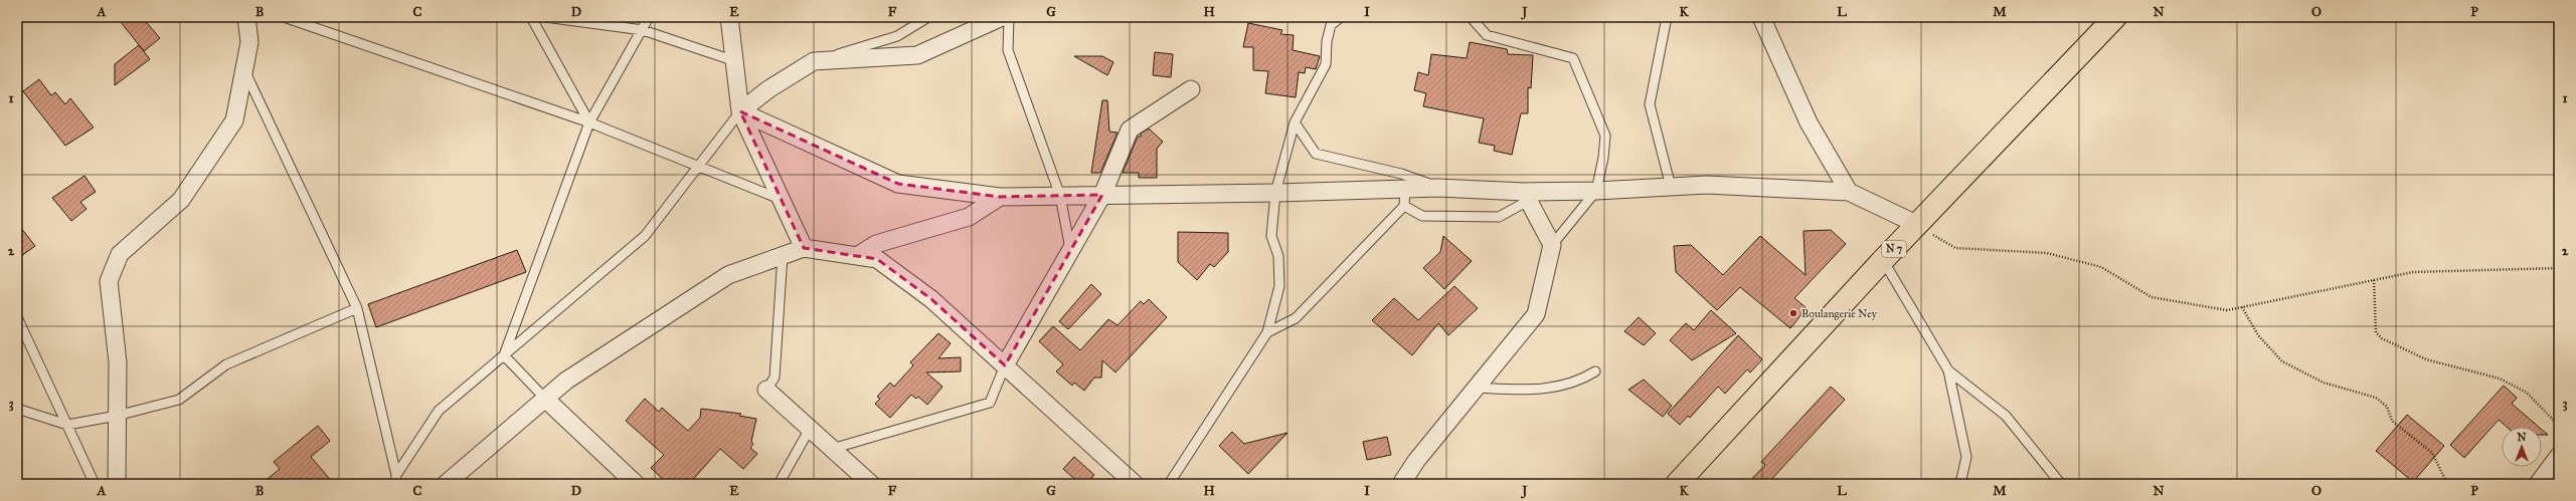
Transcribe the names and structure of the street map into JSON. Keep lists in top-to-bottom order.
{
  "streets": {
    "highway": ["N 7"]
  },
  "places": ["Boulangerie Ney"],
  "north": "top",
  "grid": {
    "columns": [
      "A",
      "B",
      "C",
      "D",
      "E",
      "F",
      "G",
      "H",
      "I",
      "J",
      "K",
      "L",
      "M",
      "N",
      "O",
      "P"
    ],
    "rows": ["1", "2", "3"]
  }
}
